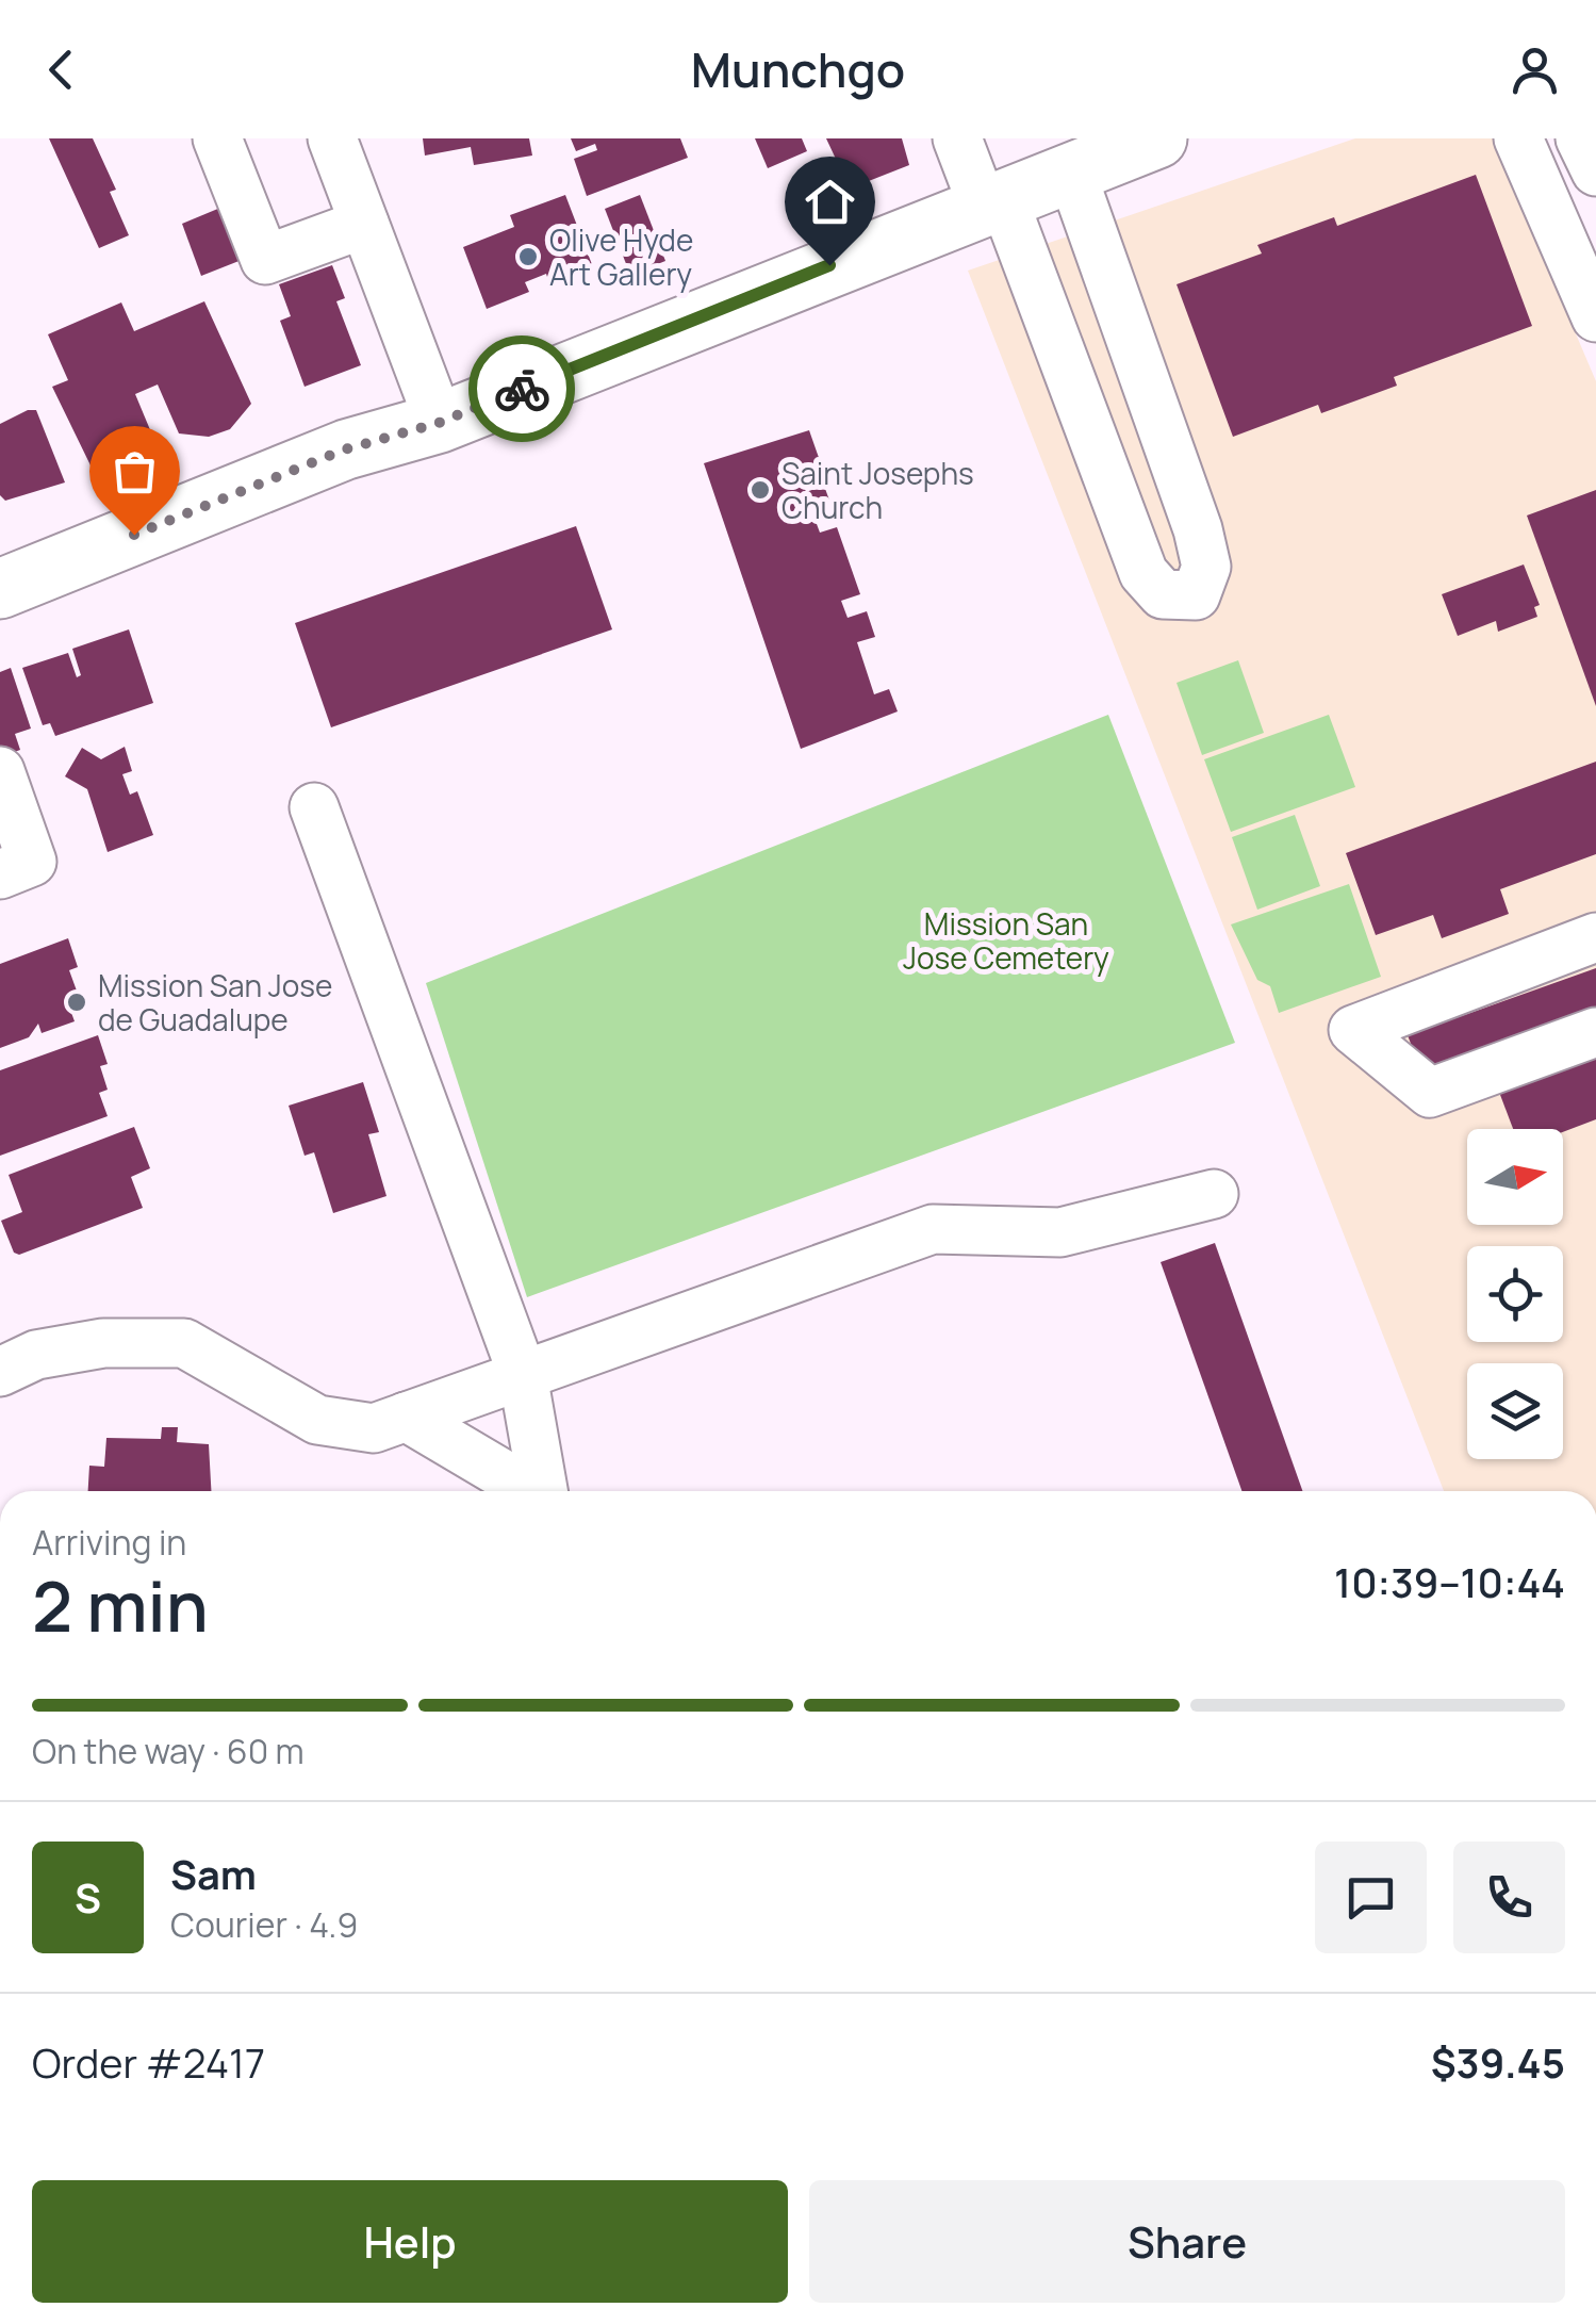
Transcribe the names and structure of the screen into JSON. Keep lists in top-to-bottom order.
{
  "parks": ["Mission San Jose Cemetery"],
  "places": ["Olive Hyde Art Gallery", "Saint Josephs Church", "Mission San Jose de Guadalupe"],
  "north": "right",
  "page": {
    "header": "Munchgo",
    "heading": ["2 min", "Arriving in", "10:39–10:44"],
    "panel": [
      "Sam",
      "Courier · 4.9",
      "Order #2417",
      "$39.45"
    ],
    "bar": "On the way · 60 m",
    "round": "S",
    "buttons": ["Help", "Share"]
  }
}
